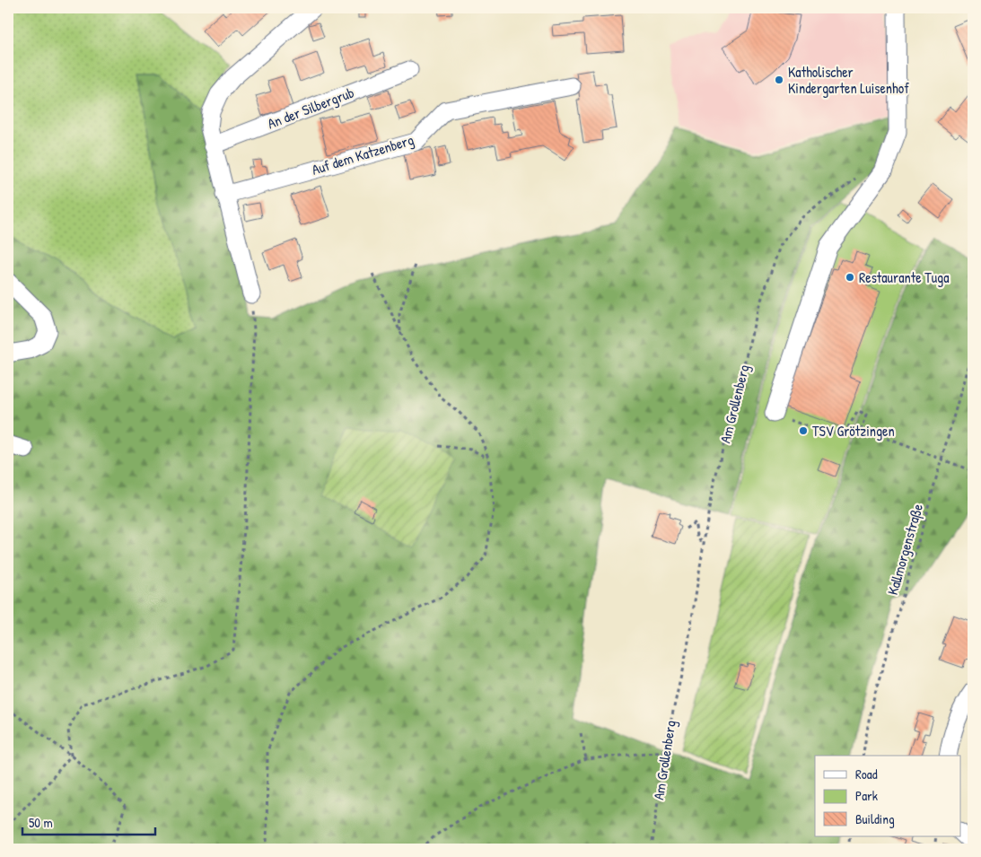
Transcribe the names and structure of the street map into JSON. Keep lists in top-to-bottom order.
{
  "streets": {
    "street": ["An der Silbergrub", "Auf dem Katzenberg"],
    "path": ["Am Grollenberg", "Kallmorgenstraße"]
  },
  "places": ["Katholischer Kindergarten Luisenhof", "Restaurante Tuga", "TSV Grötzingen"],
  "legend": ["Road", "Park", "Building"],
  "scale_bar": "50 m"
}
